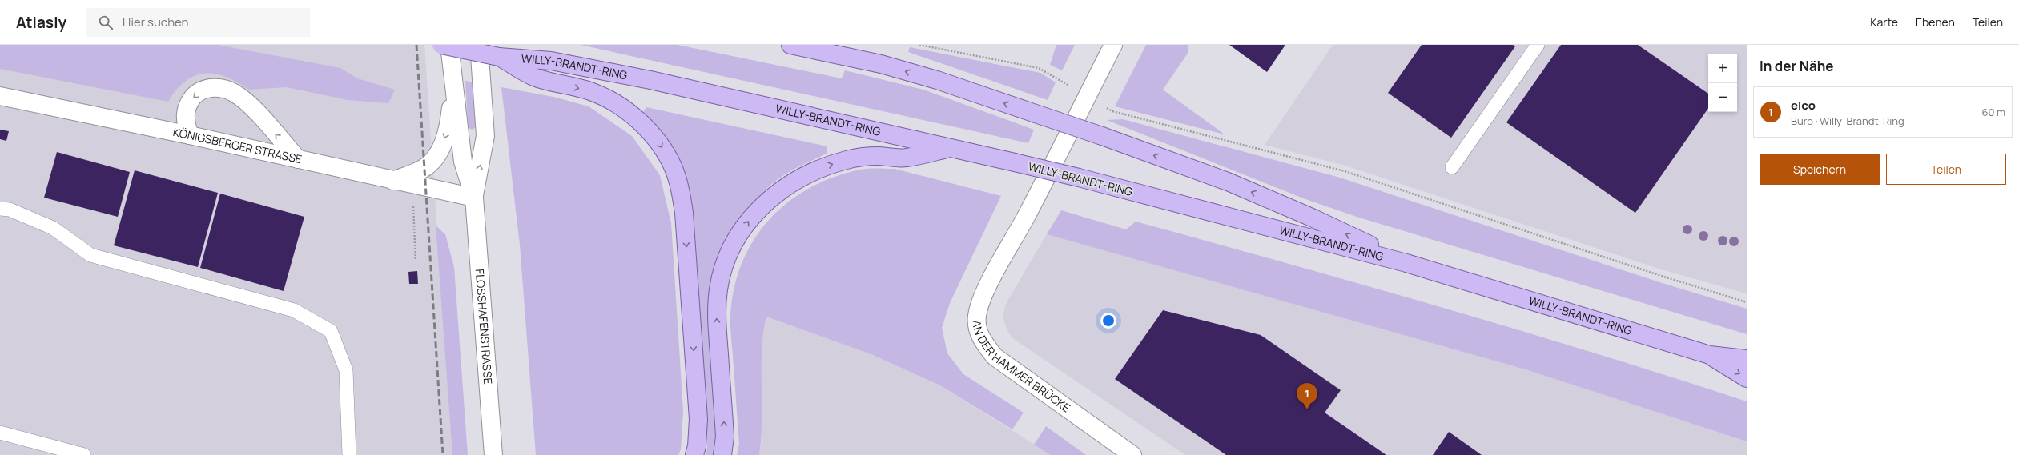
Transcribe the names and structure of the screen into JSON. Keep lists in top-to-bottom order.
{
  "streets": {
    "main road": ["WILLY-BRANDT-RING"],
    "street": ["KÖNIGSBERGER STRASSE", "FLOSSHAFENSTRASSE", "AN DER HAMMER BRÜCKE"]
  },
  "crossings": [
    ["WILLY-BRANDT-RING", "FLOSSHAFENSTRASSE"],
    ["KÖNIGSBERGER STRASSE", "FLOSSHAFENSTRASSE"]
  ],
  "page": {
    "header": "Atlasly",
    "search": "Hier suchen",
    "nav": ["Karte", "Ebenen", "Teilen"],
    "heading": "In der Nähe",
    "map_buttons": ["+", "−"],
    "list": [
      {
        "mark": "1",
        "name": "elco",
        "note": "Büro · Willy-Brandt-Ring",
        "value": "60 m"
      }
    ],
    "buttons": ["Speichern", "Teilen"],
    "pins": "1"
  }
}
